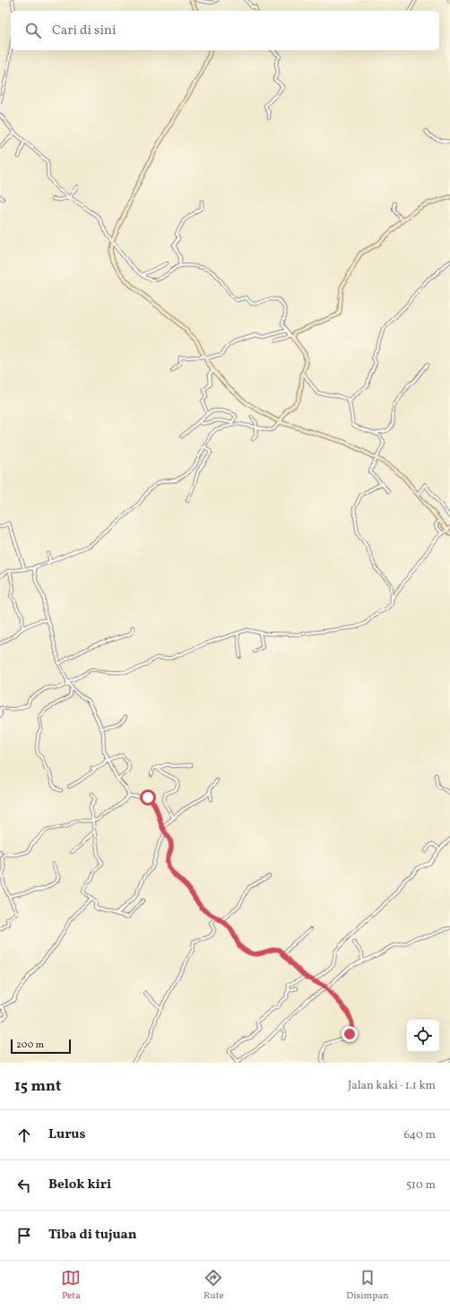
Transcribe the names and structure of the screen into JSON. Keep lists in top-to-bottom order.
{
  "scale_bar": "200 m",
  "page": {
    "search": "Cari di sini",
    "scale": "200 m",
    "heading": ["15 mnt", "Jalan kaki · 1.1 km"],
    "list": [
      ["Lurus", "640 m"],
      ["Belok kiri", "510 m"],
      "Tiba di tujuan"
    ],
    "nav": ["Peta", "Rute", "Disimpan"]
  }
}
